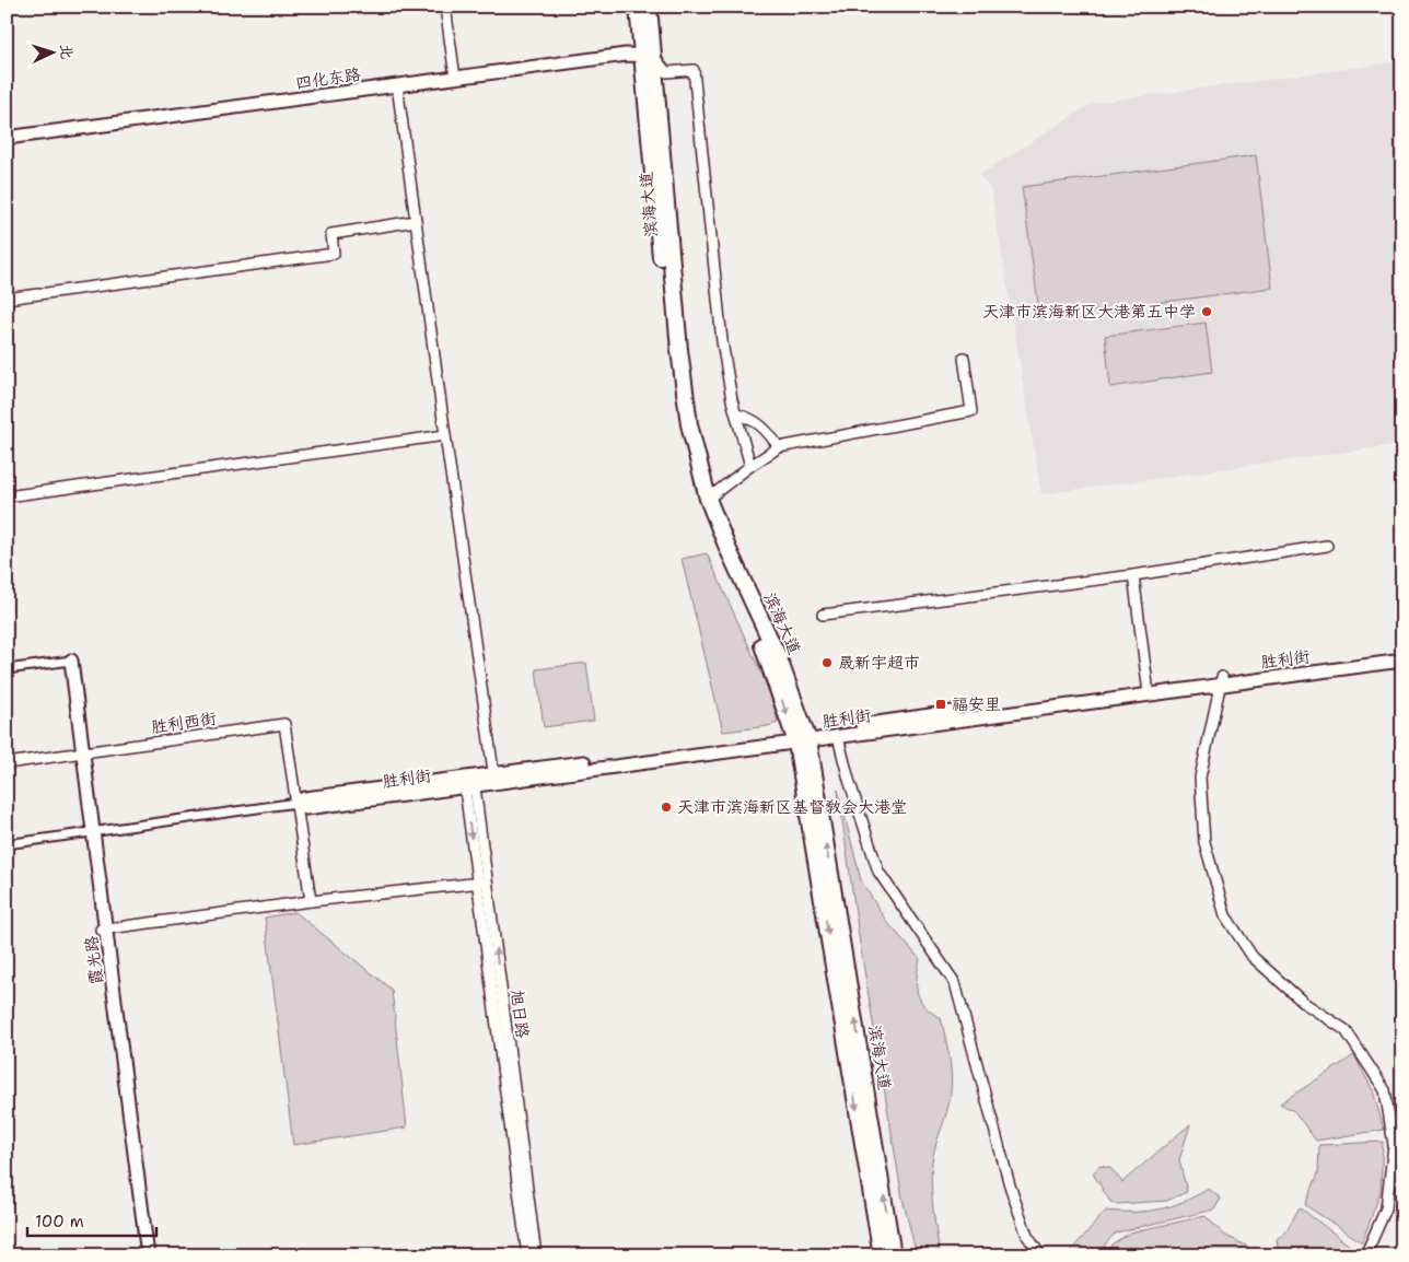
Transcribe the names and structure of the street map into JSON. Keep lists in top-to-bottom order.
{
  "streets": {
    "main road": ["滨海大道"],
    "street": [
      "四化东路",
      "胜利街",
      "胜利西街",
      "霞光路",
      "旭日路"
    ]
  },
  "crossings": [
    ["四化东路", "滨海大道"],
    ["滨海大道", "胜利街"],
    ["胜利街", "胜利西街"],
    ["胜利街", "霞光路"],
    ["胜利街", "旭日路"],
    ["胜利西街", "霞光路"]
  ],
  "places": {
    "other": ["天津市滨海新区大港第五中学", "晟新宇超市", "天津市滨海新区基督教会大港堂"],
    "transit": ["福安里"]
  },
  "scale_bar": "100 m",
  "north": "right"
}
